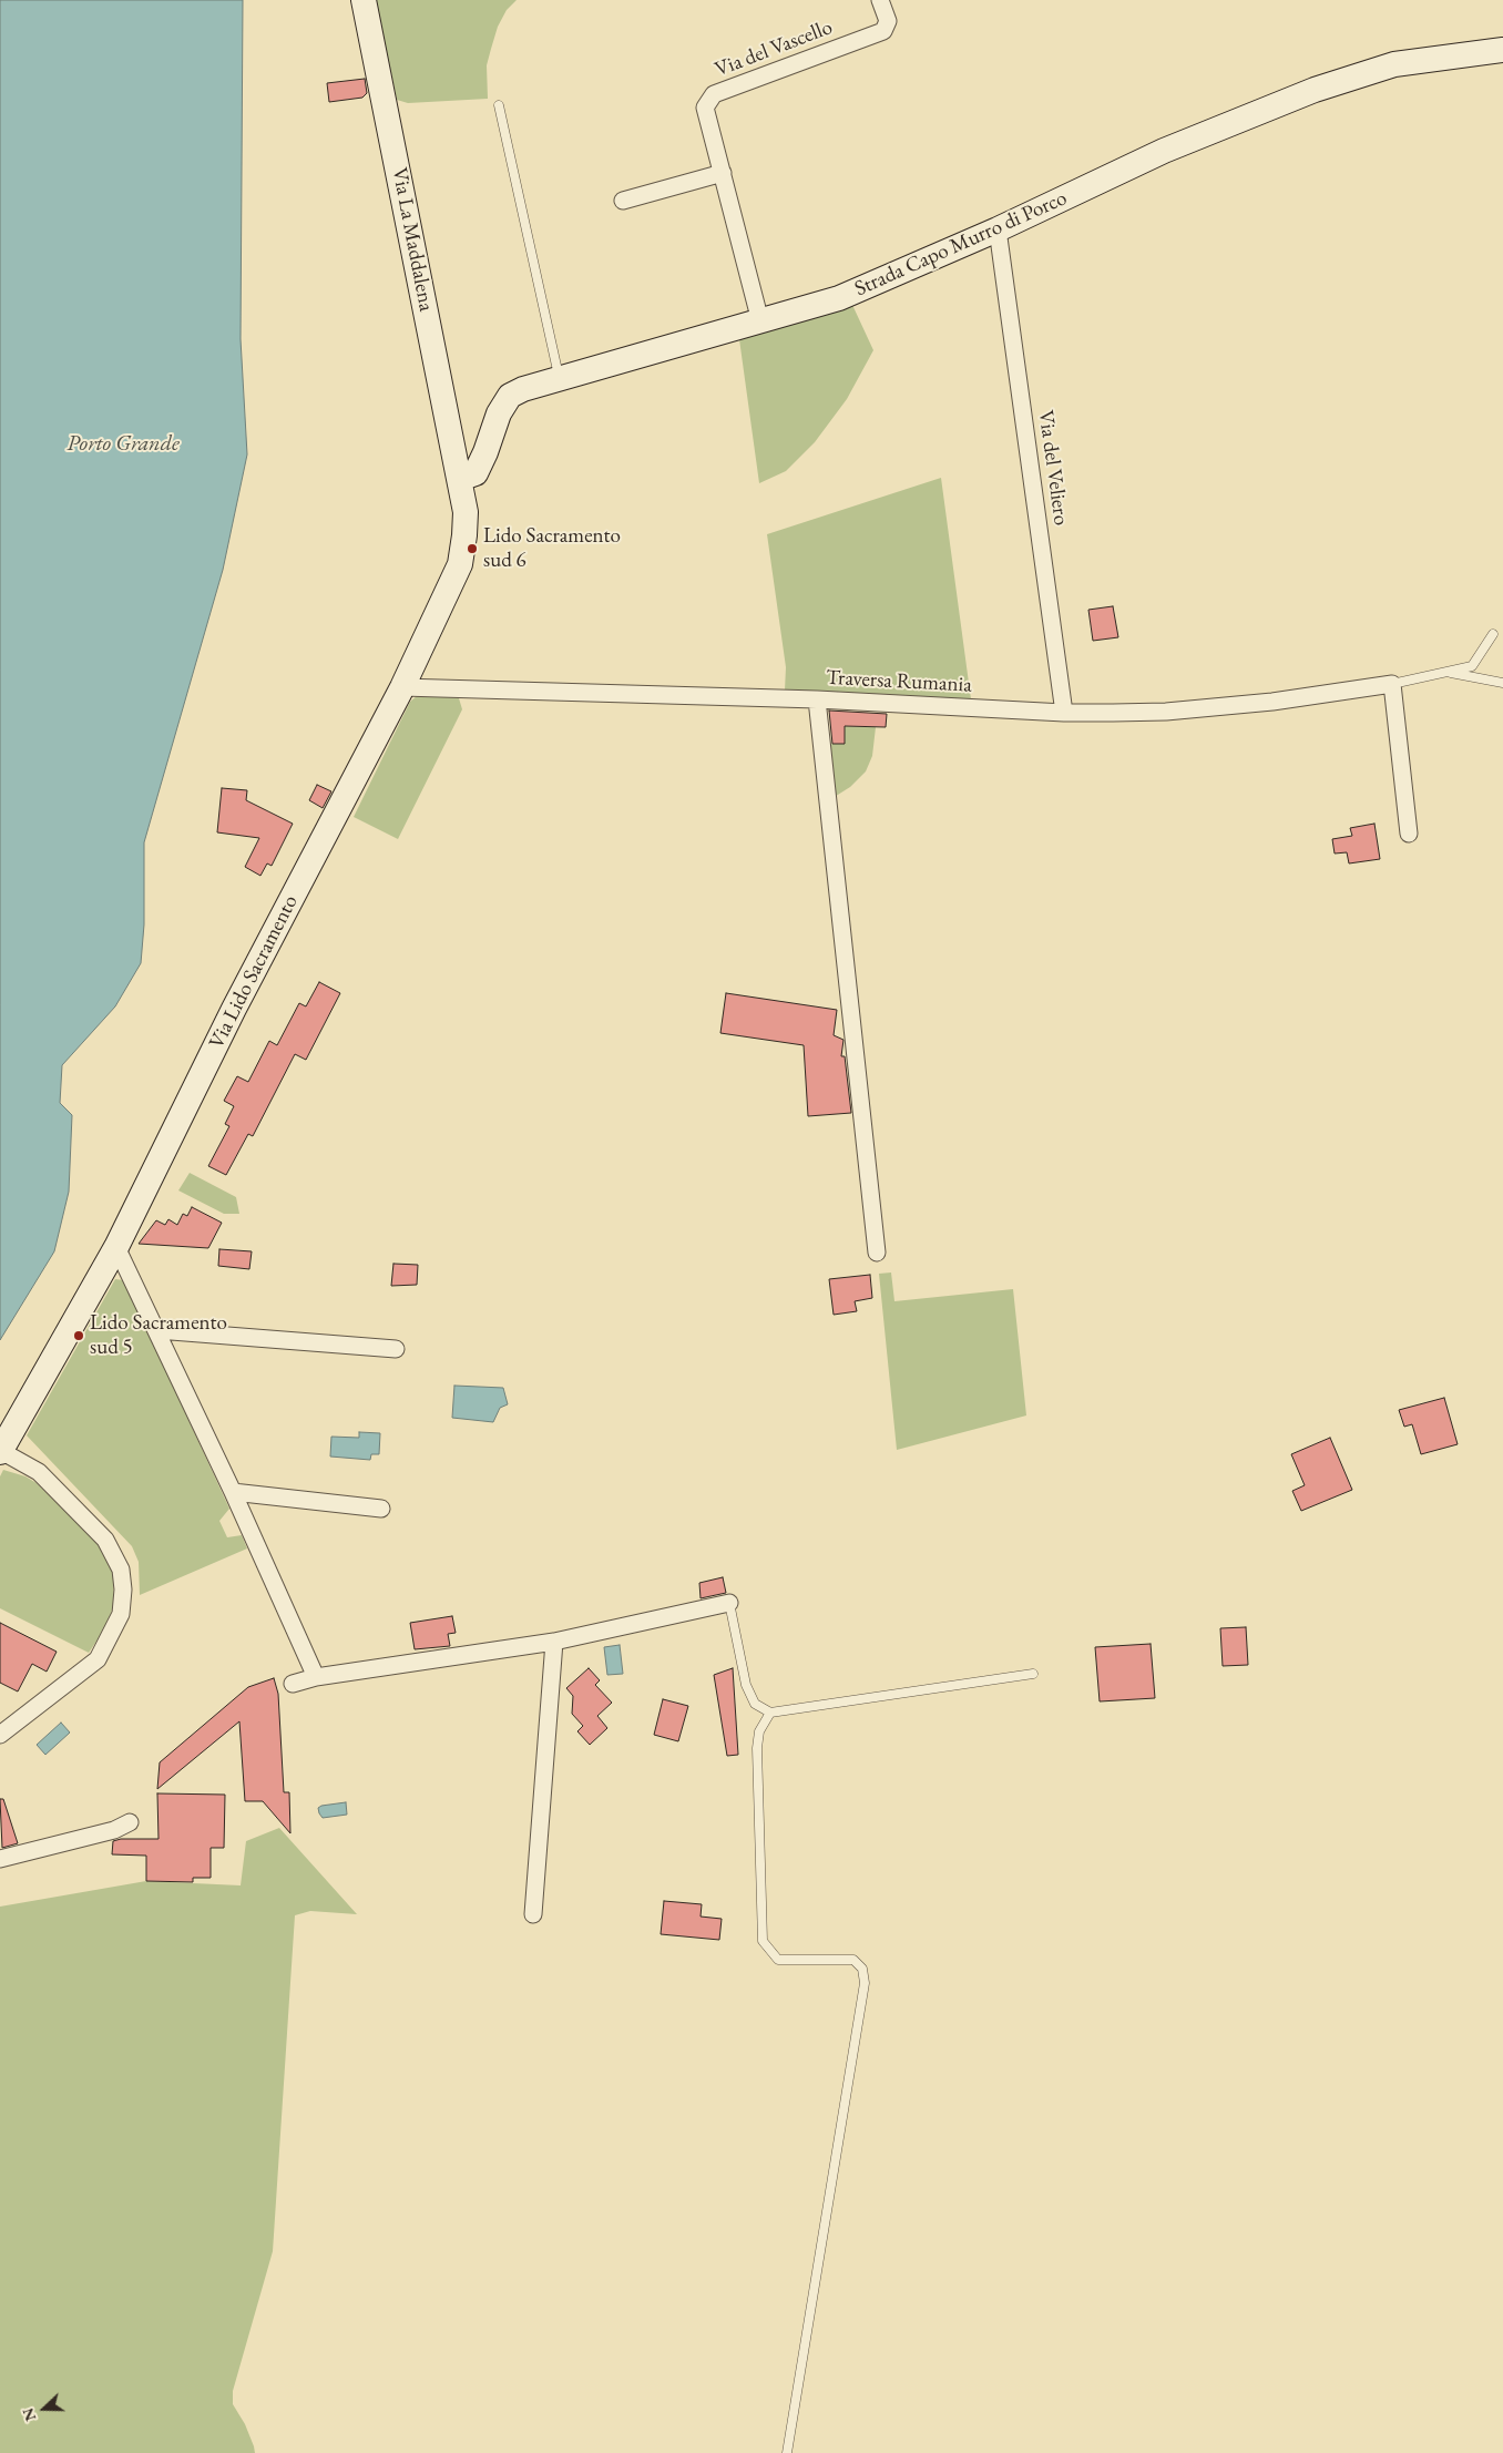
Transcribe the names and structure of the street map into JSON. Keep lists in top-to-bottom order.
{
  "streets": {
    "street": [
      "Via del Vascello",
      "Via La Maddalena",
      "Strada Capo Murro di Porco",
      "Via del Veliero",
      "Traversa Rumania",
      "Via Lido Sacramento"
    ]
  },
  "crossings": [
    ["Via del Vascello", "Strada Capo Murro di Porco"],
    ["Via La Maddalena", "Strada Capo Murro di Porco"],
    ["Via La Maddalena", "Via Lido Sacramento"],
    ["Strada Capo Murro di Porco", "Via del Veliero"],
    ["Strada Capo Murro di Porco", "Via Lido Sacramento"],
    ["Via del Veliero", "Traversa Rumania"],
    ["Traversa Rumania", "Via Lido Sacramento"]
  ],
  "water": ["Porto Grande"],
  "places": ["Lido Sacramento sud 6", "Lido Sacramento sud 5"],
  "north": "left"
}
